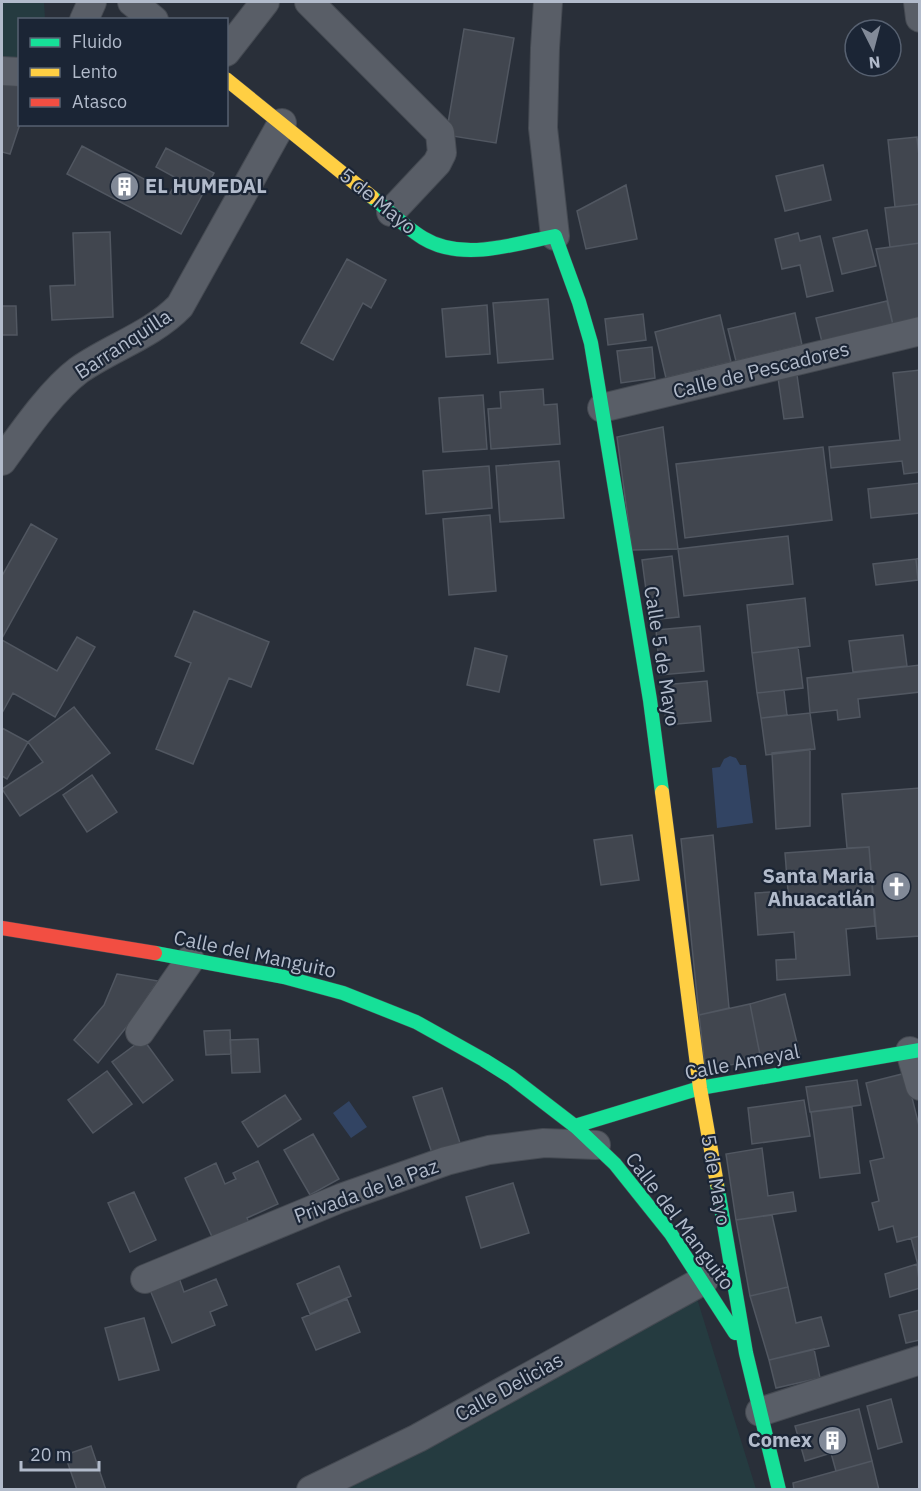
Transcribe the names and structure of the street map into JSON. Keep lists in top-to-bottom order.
{
  "streets": {
    "street": [
      "5 de Mayo",
      "Barranquilla",
      "Calle de Pescadores",
      "Calle 5 de Mayo",
      "Calle del Manguito",
      "Calle Ameyal",
      "Privada de la Paz",
      "Calle Delicias"
    ]
  },
  "crossings": [
    ["5 de Mayo", "Barranquilla"],
    ["5 de Mayo", "Calle 5 de Mayo"],
    ["5 de Mayo", "Calle del Manguito"],
    ["5 de Mayo", "Calle Ameyal"],
    ["Calle de Pescadores", "Calle 5 de Mayo"],
    ["Calle 5 de Mayo", "Calle Ameyal"],
    ["Calle del Manguito", "Calle Ameyal"],
    ["Calle del Manguito", "Privada de la Paz"],
    ["Calle del Manguito", "Calle Delicias"],
    ["Calle Ameyal", "Privada de la Paz"]
  ],
  "places": {
    "building": ["EL HUMEDAL", "Comex"],
    "church": ["Santa Maria Ahuacatlán"]
  },
  "legend": ["Fluido", "Lento", "Atasco"],
  "scale_bar": "20 m",
  "north": "bottom"
}
